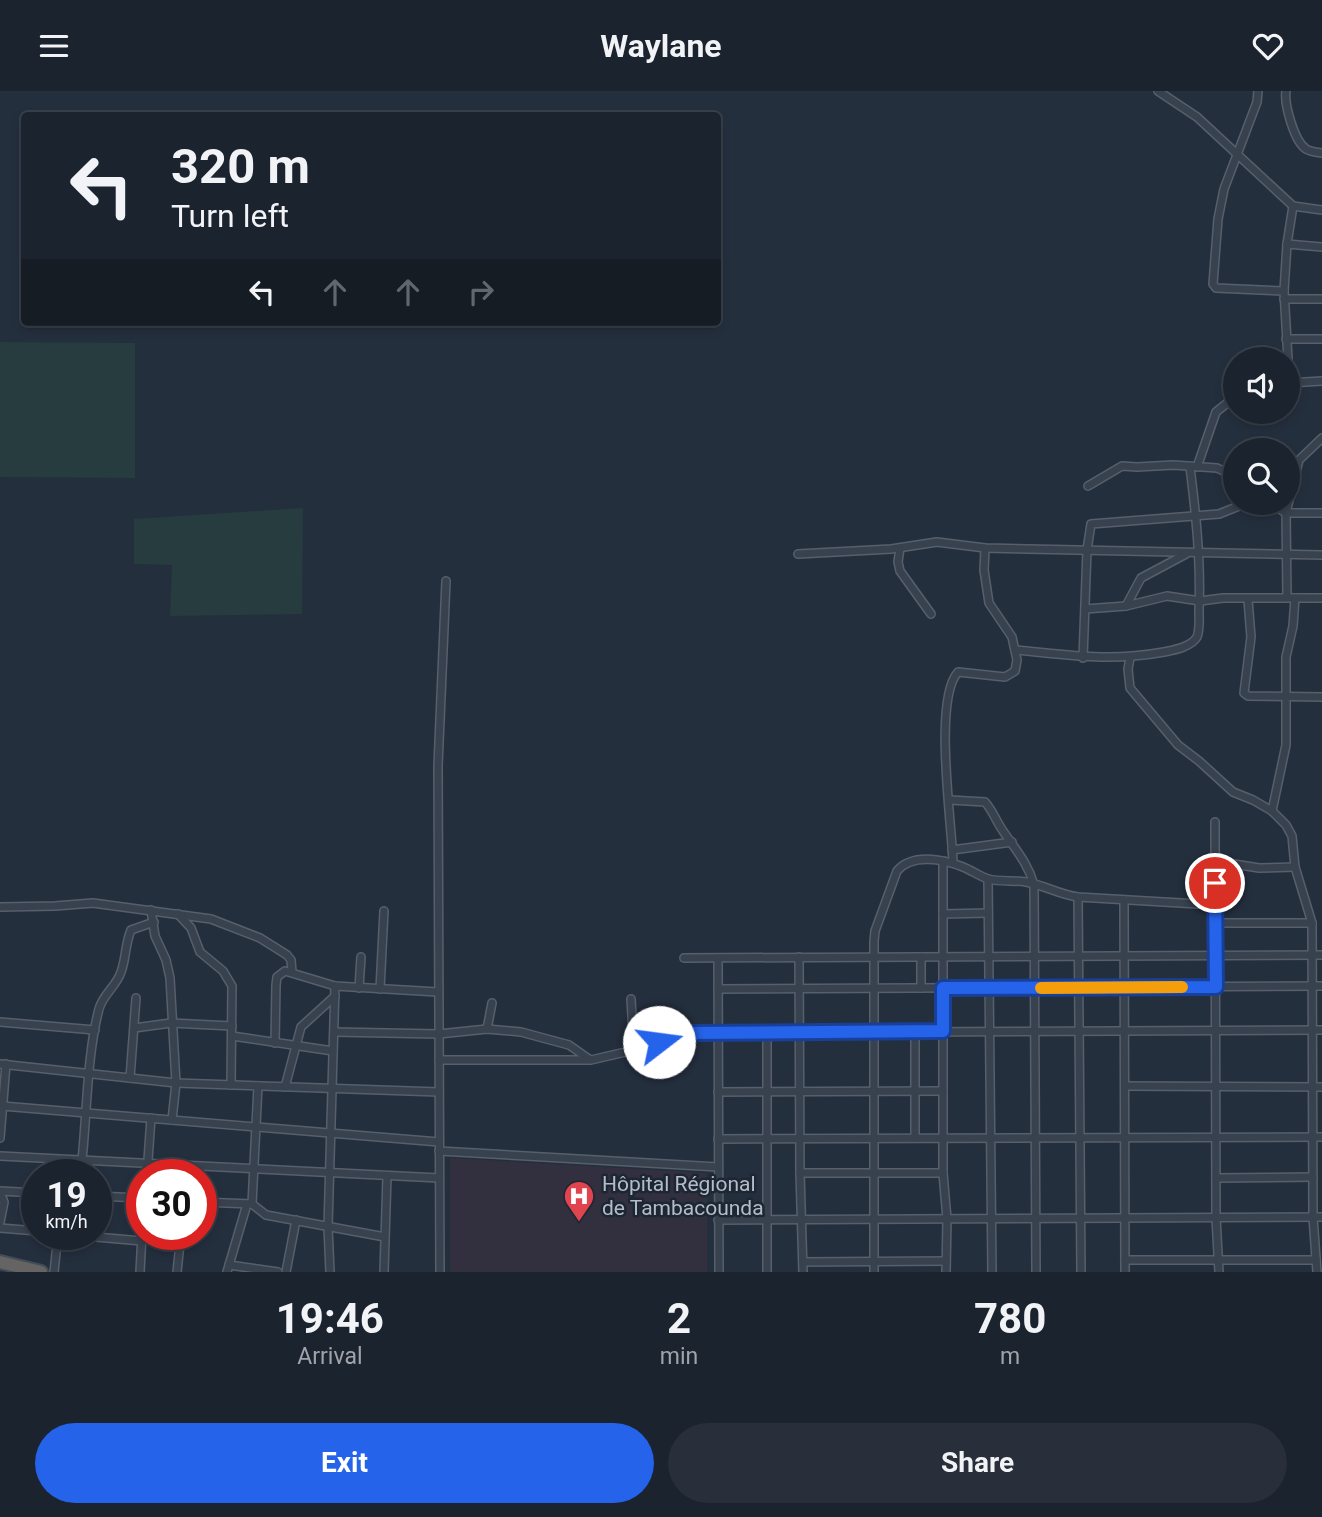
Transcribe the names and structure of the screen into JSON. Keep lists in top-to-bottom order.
{
  "places": {
    "hospital": ["Hôpital Régional de Tambacounda"]
  },
  "page": {
    "header": "Waylane",
    "turn": ["320 m", "Turn left"],
    "speed": "19 km/h",
    "limit": "30",
    "eta": [
      "19:46",
      "Arrival",
      "2",
      "min",
      "780",
      "m"
    ],
    "buttons": ["Exit", "Share"]
  }
}
